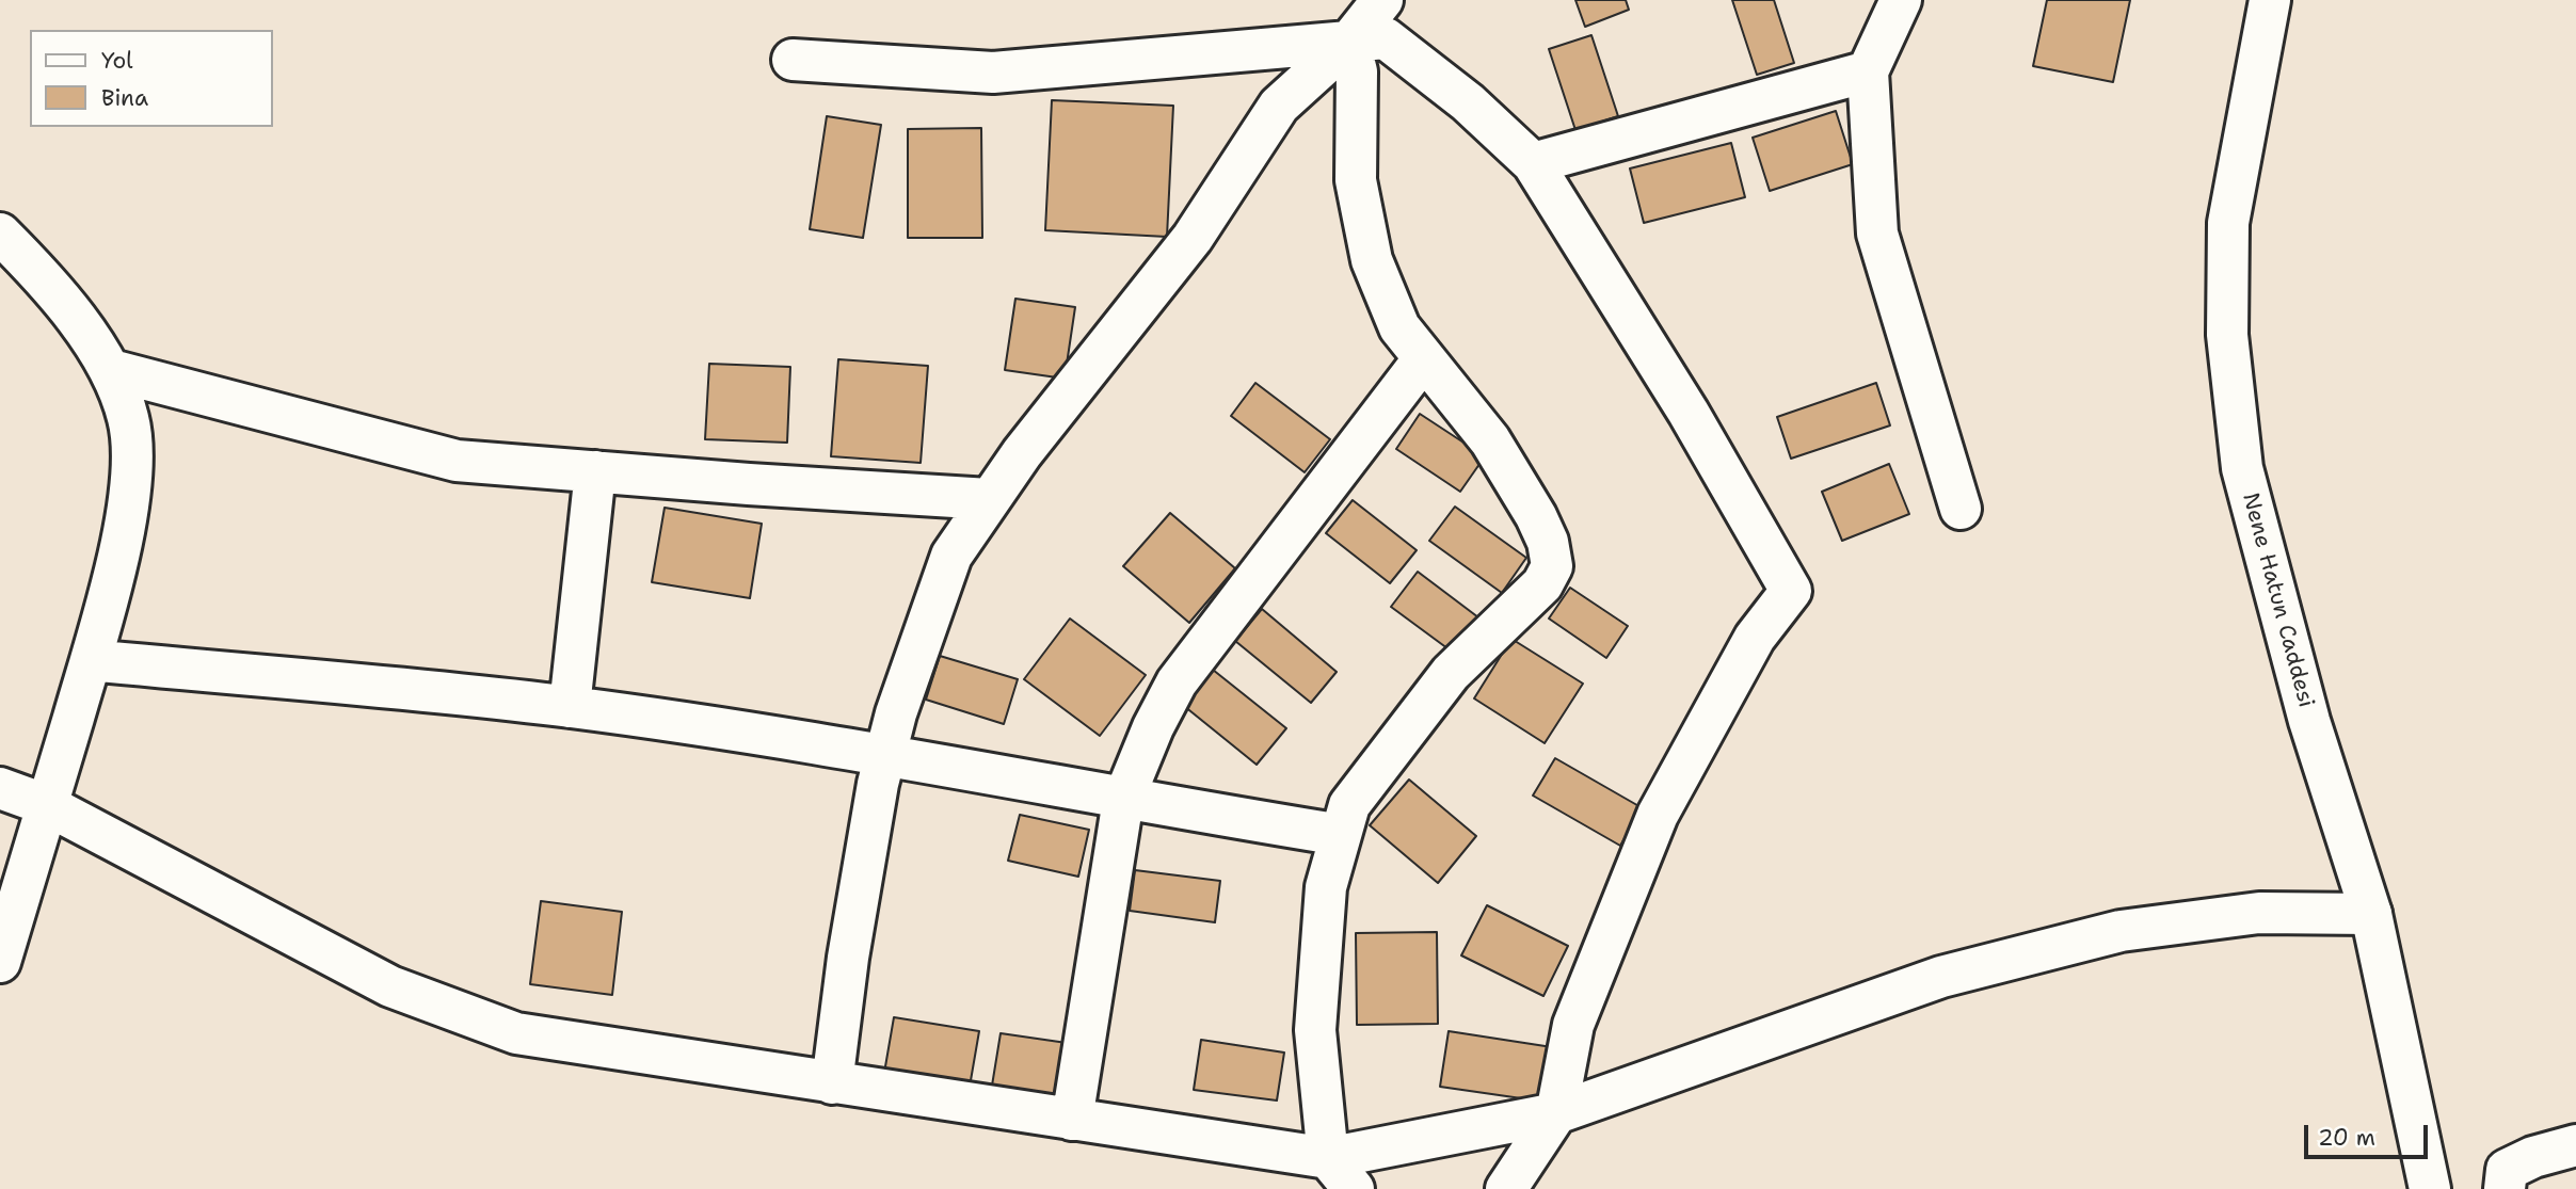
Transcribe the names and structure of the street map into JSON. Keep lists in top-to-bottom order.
{
  "streets": {
    "street": ["Nene Hatun Caddesi"]
  },
  "legend": ["Yol", "Bina"],
  "scale_bar": "20 m"
}
